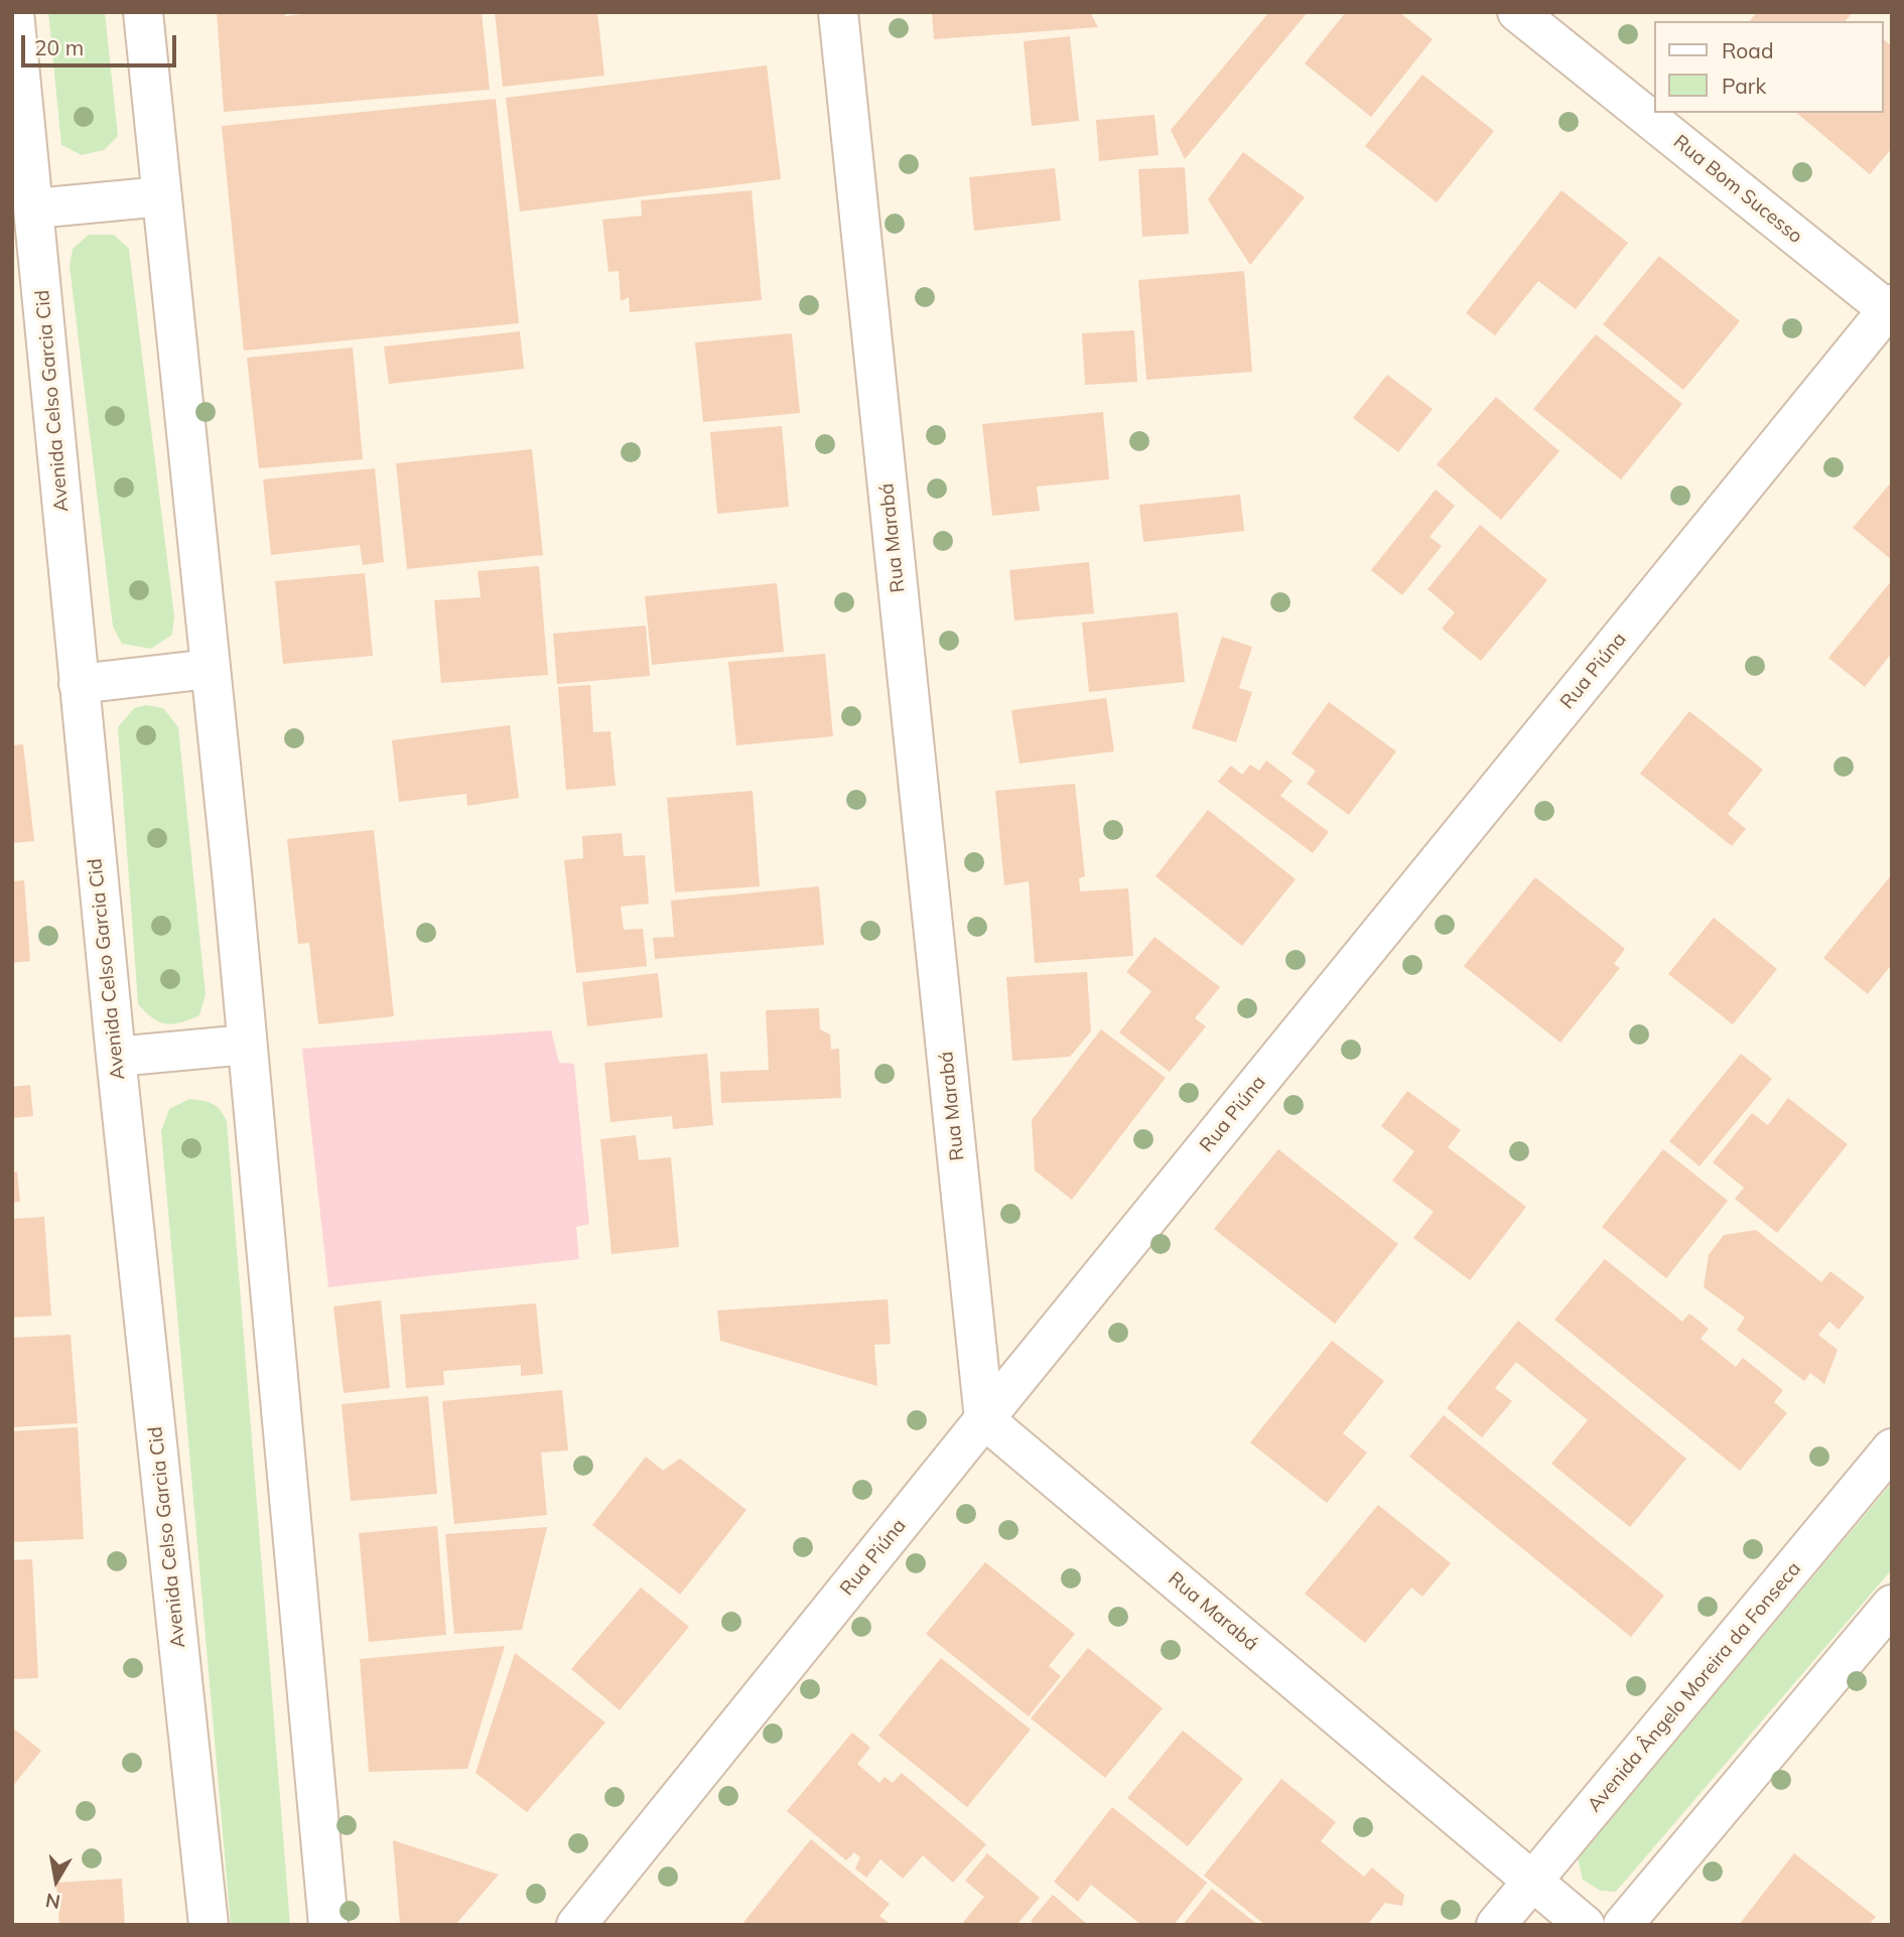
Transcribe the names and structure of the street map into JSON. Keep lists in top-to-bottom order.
{
  "streets": {
    "street": [
      "Rua Bom Sucesso",
      "Avenida Celso Garcia Cid",
      "Rua Marabá",
      "Rua Piúna",
      "Avenida Ângelo Moreira da Fonseca"
    ]
  },
  "crossings": [
    ["Rua Bom Sucesso", "Rua Piúna"],
    ["Rua Marabá", "Rua Piúna"],
    ["Rua Marabá", "Avenida Ângelo Moreira da Fonseca"]
  ],
  "legend": ["Road", "Park"],
  "scale_bar": "20 m",
  "north": "bottom"
}
